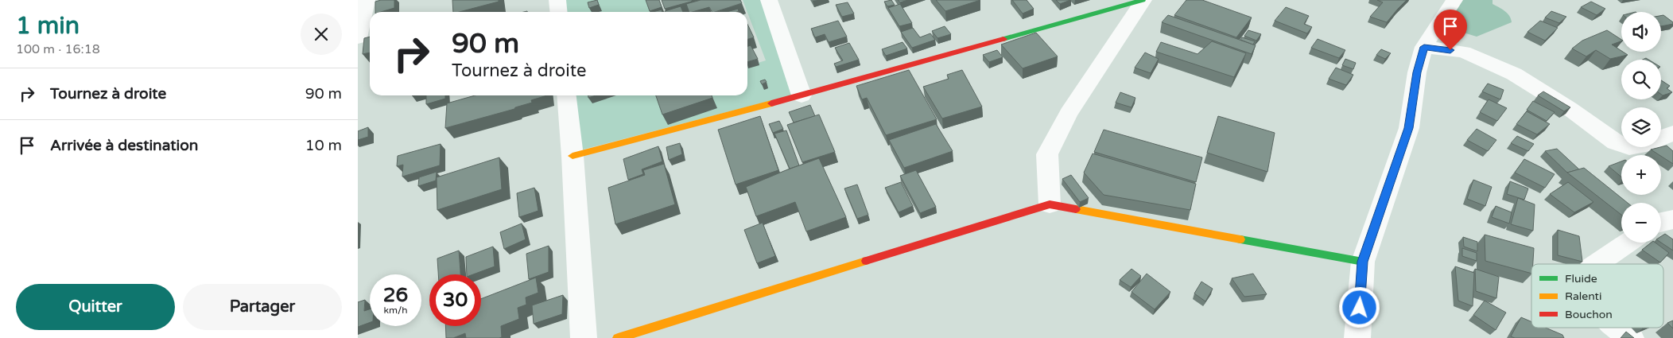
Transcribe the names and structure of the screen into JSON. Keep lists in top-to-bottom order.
{
  "legend": ["Fluide", "Ralenti", "Bouchon"],
  "page": {
    "heading": ["1 min", "100 m · 16:18"],
    "map_buttons": ["+", "−"],
    "turn": ["90 m", "Tournez à droite"],
    "list": [
      {
        "name": "Tournez à droite",
        "value": "90 m"
      },
      {
        "name": "Arrivée à destination",
        "value": "10 m"
      }
    ],
    "speed": "26 km/h",
    "limit": "30",
    "buttons": ["Quitter", "Partager"]
  }
}
